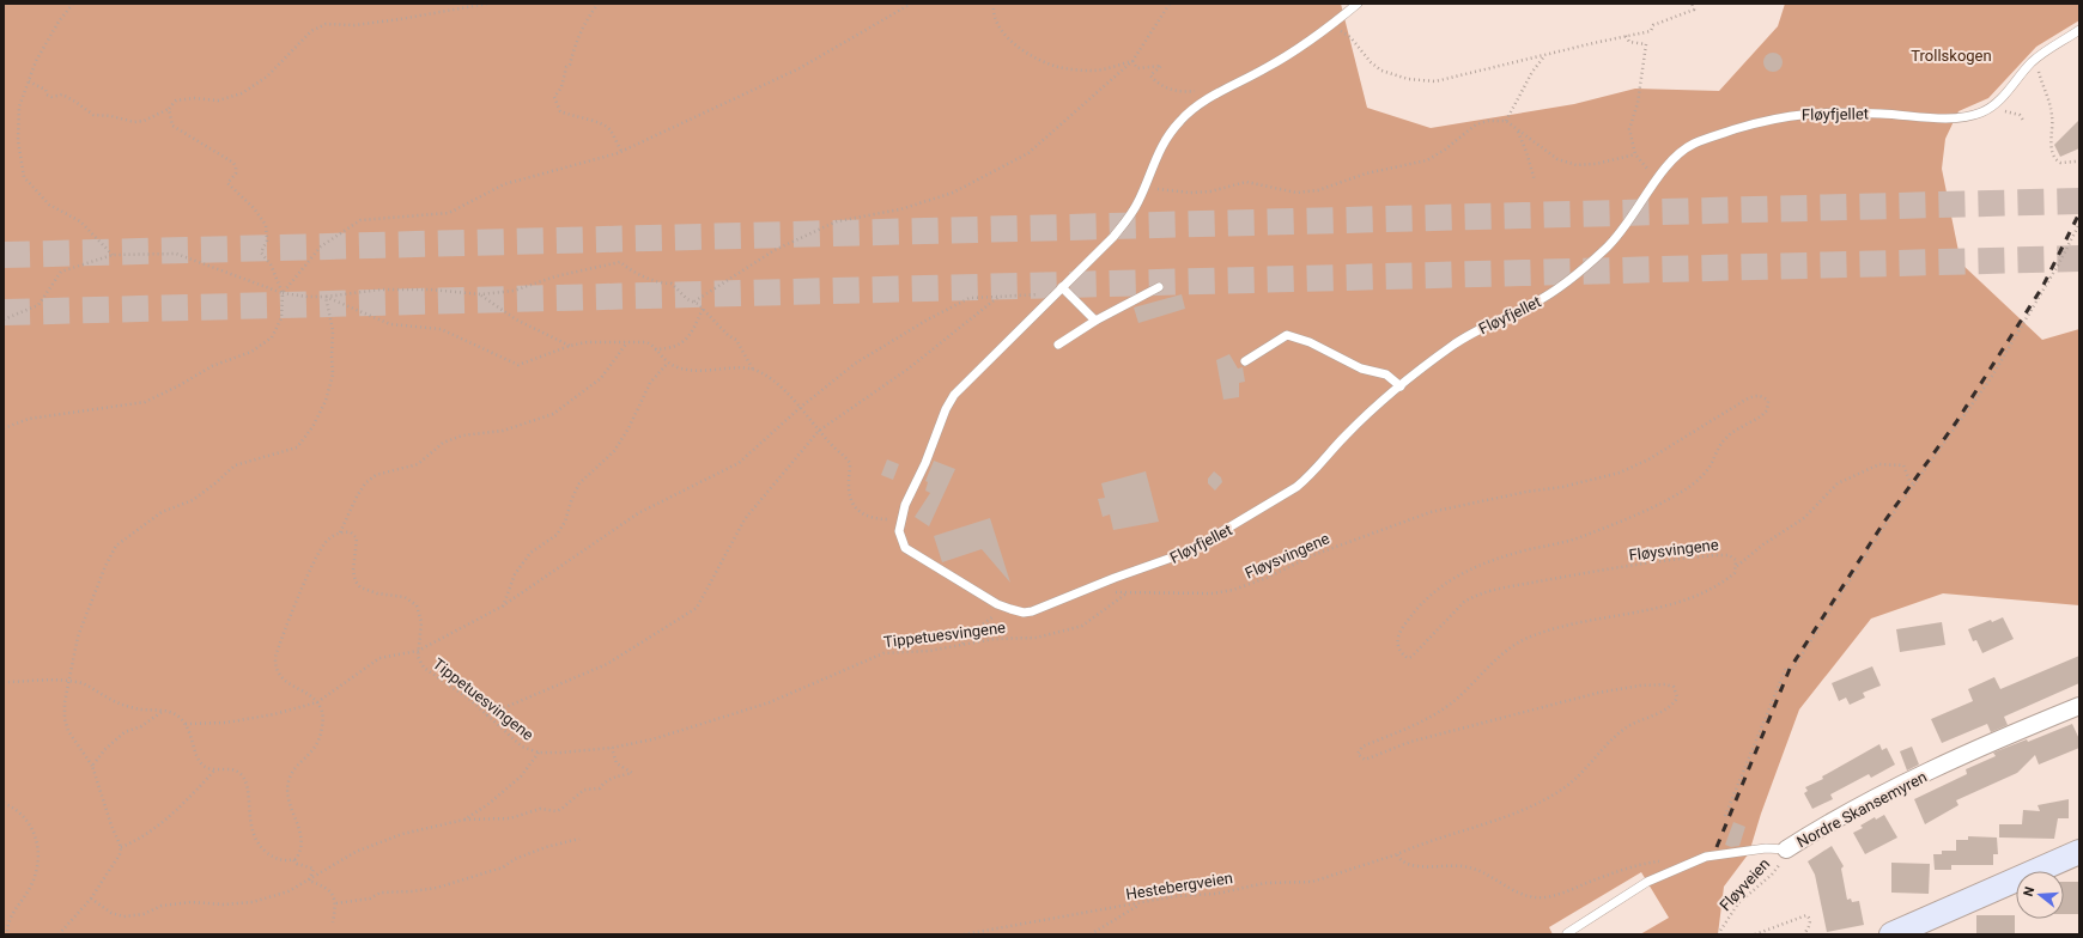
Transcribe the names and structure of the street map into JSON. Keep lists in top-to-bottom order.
{
  "streets": {
    "street": ["Nordre Skansemyren"],
    "lane": ["Fløyfjellet"],
    "path": [
      "Fløysvingene",
      "Tippetuesvingene",
      "Fløyveien",
      "Hestebergveien"
    ]
  },
  "crossings": [
    ["Fløyfjellet", "Fløysvingene"],
    ["Fløysvingene", "Tippetuesvingene"],
    ["Fløysvingene", "Hestebergveien"],
    ["Nordre Skansemyren", "Fløyveien"]
  ],
  "parks": ["Trollskogen"],
  "north": "left"
}
